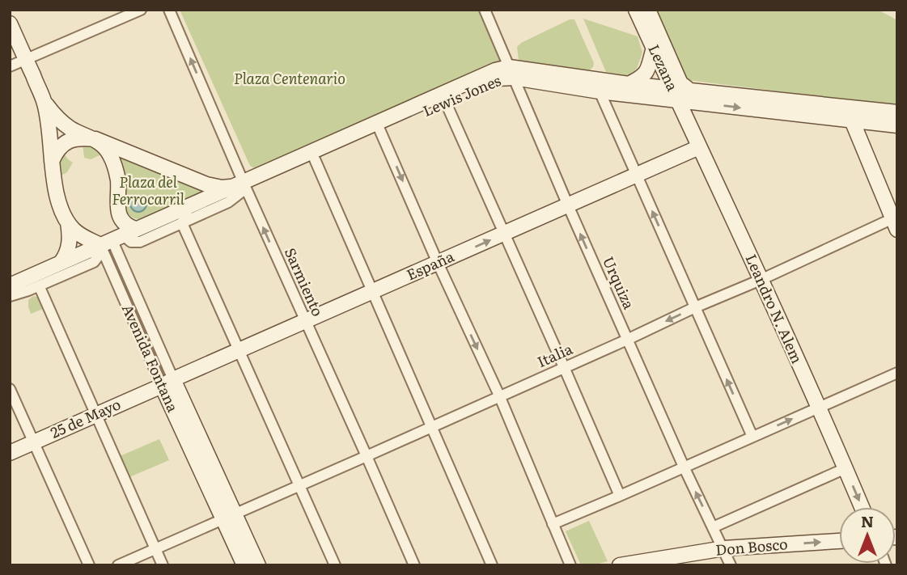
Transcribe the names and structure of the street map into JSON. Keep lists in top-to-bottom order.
{
  "streets": {
    "street": [
      "Lezana",
      "Lewis Jones",
      "España",
      "Sarmiento",
      "Urquiza",
      "Leandro N. Alem",
      "Italia",
      "Avenida Fontana",
      "25 de Mayo",
      "Don Bosco"
    ]
  },
  "crossings": [
    ["Lezana", "Lewis Jones"],
    ["Lezana", "Leandro N. Alem"],
    ["Lewis Jones", "Sarmiento"],
    ["Lewis Jones", "Urquiza"],
    ["Lewis Jones", "Leandro N. Alem"],
    ["Lewis Jones", "Avenida Fontana"],
    ["España", "Sarmiento"],
    ["España", "Urquiza"],
    ["España", "Leandro N. Alem"],
    ["España", "Avenida Fontana"],
    ["España", "25 de Mayo"],
    ["Sarmiento", "Italia"],
    ["Urquiza", "Italia"],
    ["Urquiza", "Don Bosco"],
    ["Leandro N. Alem", "Italia"],
    ["Italia", "Avenida Fontana"],
    ["Avenida Fontana", "25 de Mayo"]
  ],
  "parks": ["Plaza Centenario", "Plaza del Ferrocarril"],
  "north": "top"
}
